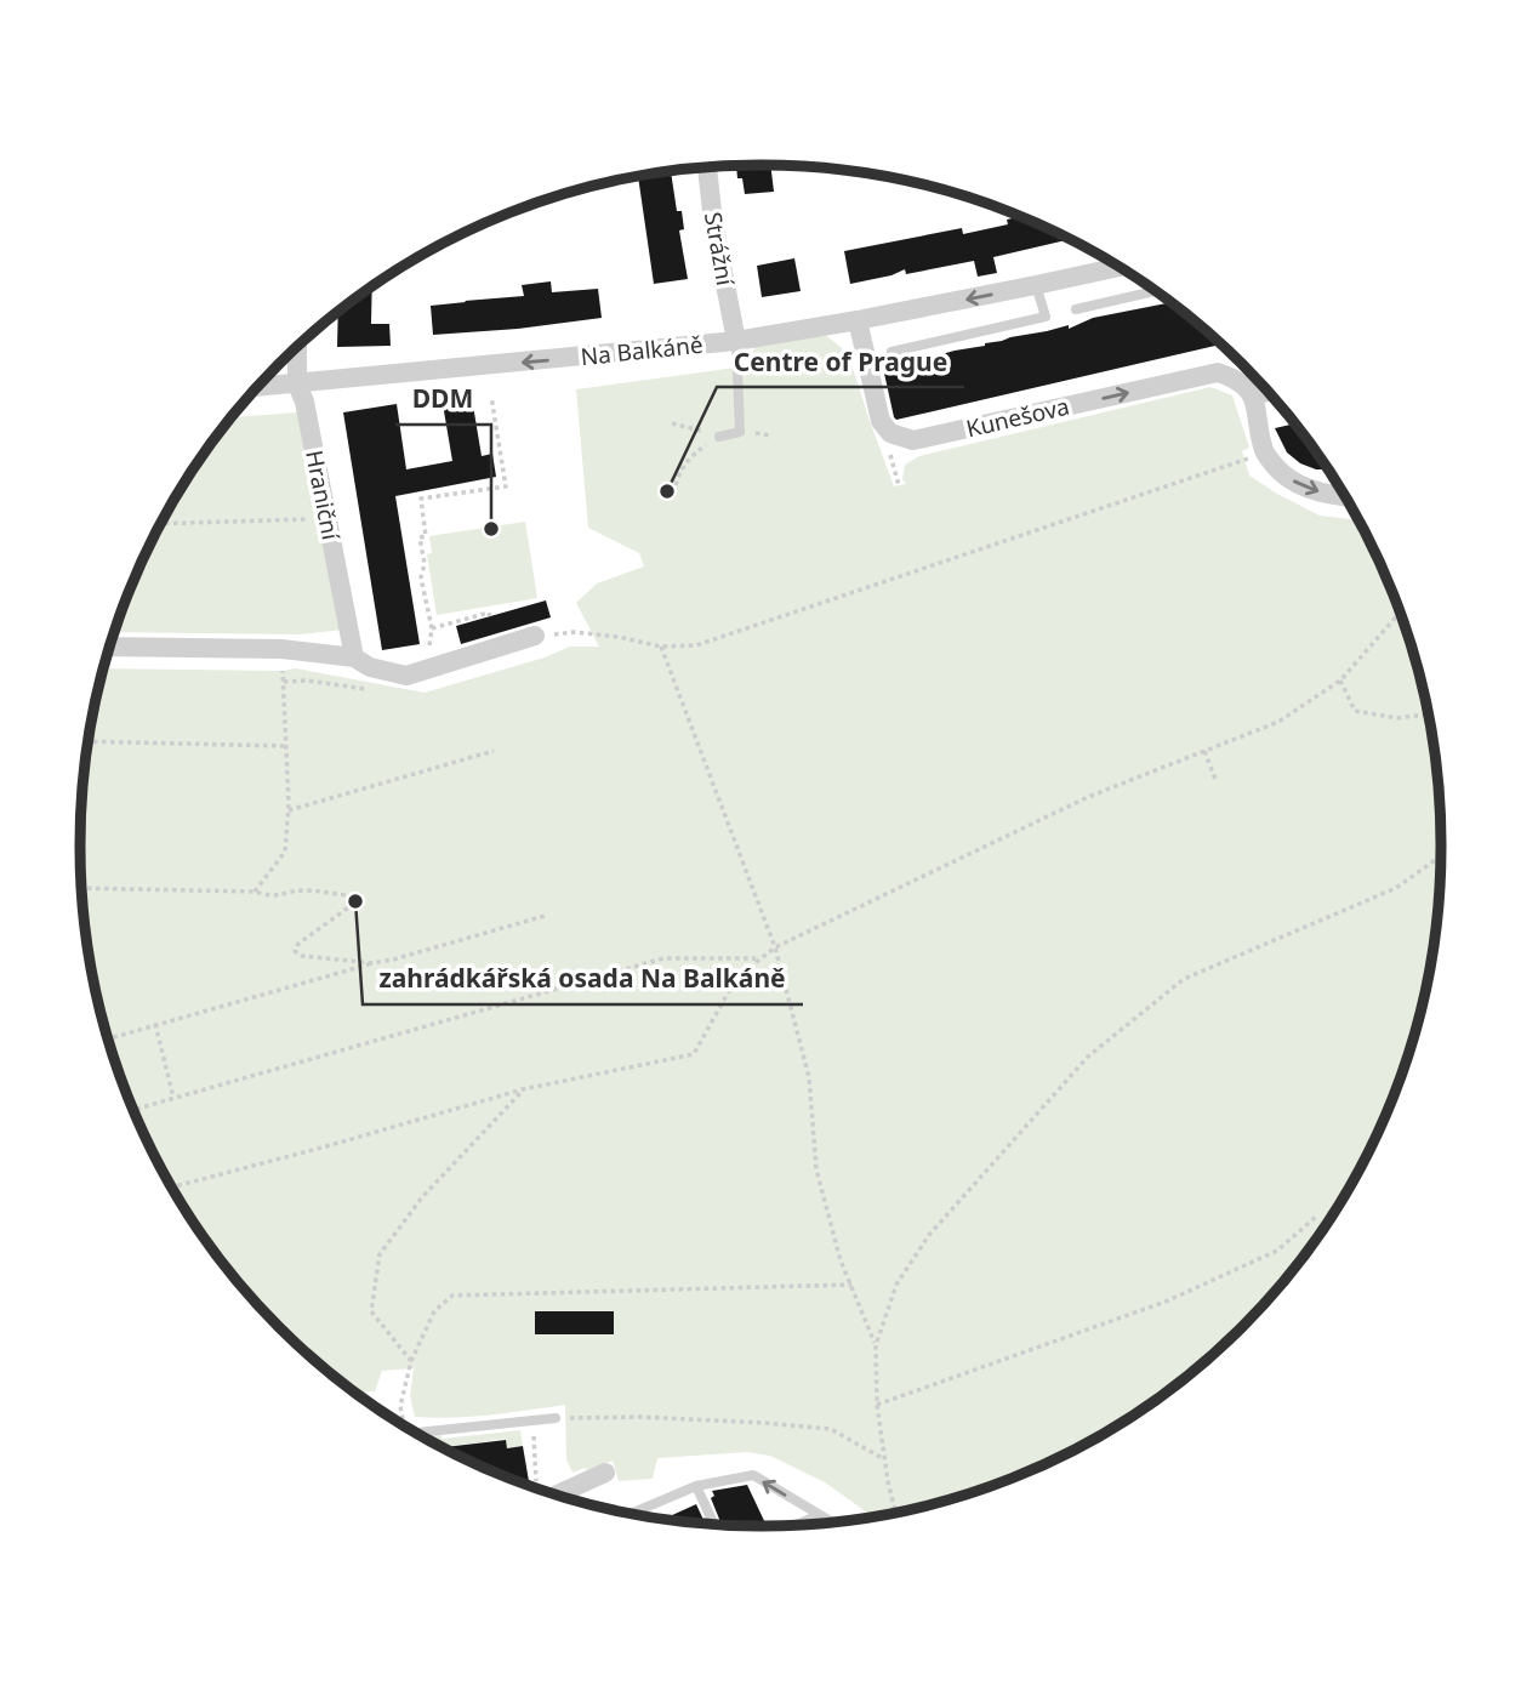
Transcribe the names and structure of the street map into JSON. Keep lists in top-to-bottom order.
{
  "streets": {
    "street": [
      "Strážní",
      "Na Balkáně",
      "Kunešova",
      "Hraniční"
    ]
  },
  "crossings": [
    ["Strážní", "Na Balkáně"],
    ["Na Balkáně", "Kunešova"],
    ["Na Balkáně", "Hraniční"]
  ],
  "one_way": ["Na Balkáně", "Kunešova"],
  "places": ["Centre of Prague", "DDM", "zahrádkářská osada Na Balkáně"]
}
